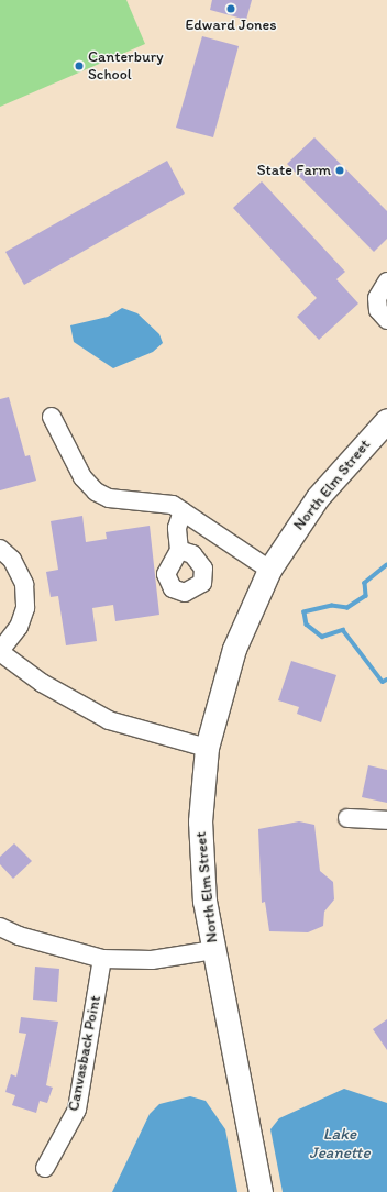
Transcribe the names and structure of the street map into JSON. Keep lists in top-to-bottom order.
{
  "streets": {
    "main road": ["North Elm Street"],
    "street": ["Canvasback Point"]
  },
  "water": ["Lake Jeanette"],
  "places": ["Edward Jones", "Canterbury School", "State Farm"]
}
